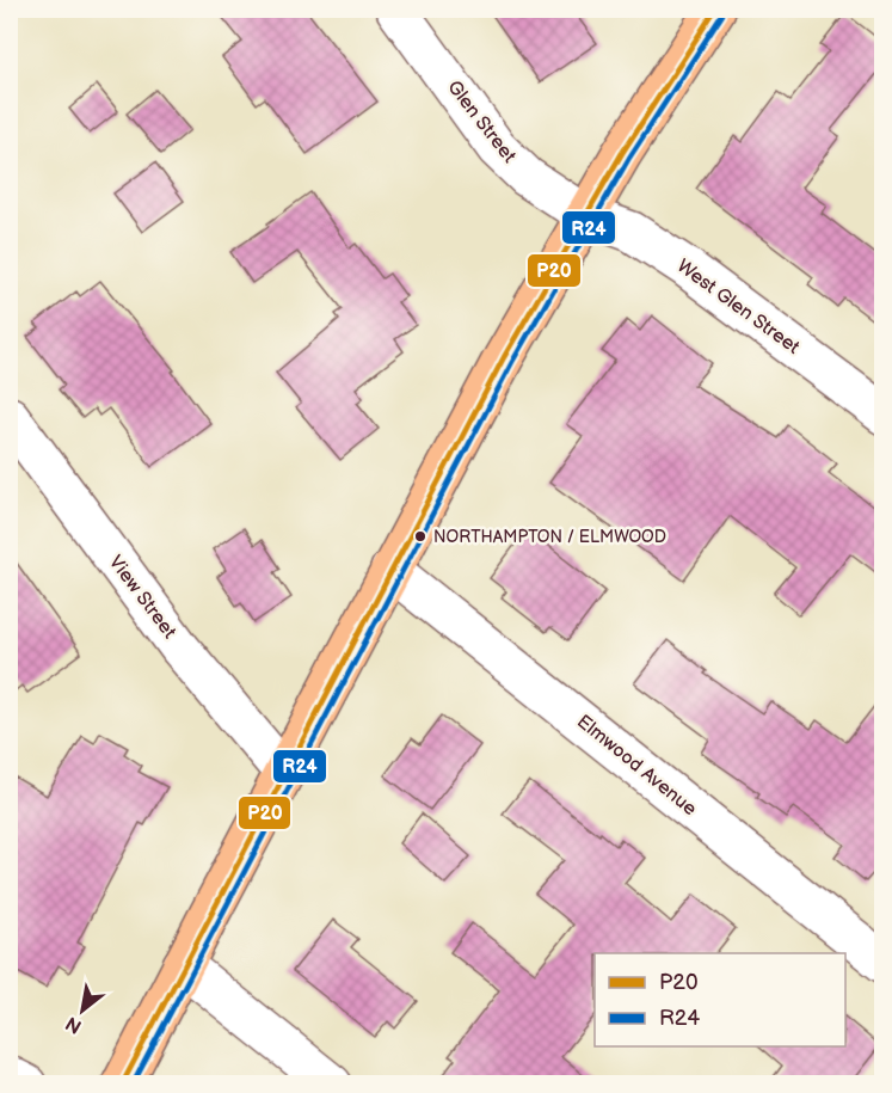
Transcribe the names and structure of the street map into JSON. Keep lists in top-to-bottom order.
{
  "streets": {
    "street": [
      "Glen Street",
      "West Glen Street",
      "View Street",
      "Elmwood Avenue"
    ]
  },
  "crossings": [
    ["Glen Street", "West Glen Street"]
  ],
  "places": ["NORTHAMPTON / ELMWOOD"],
  "lines": ["transit line P20", "transit line R24"],
  "legend": ["P20", "R24"],
  "north": "bottom left"
}
